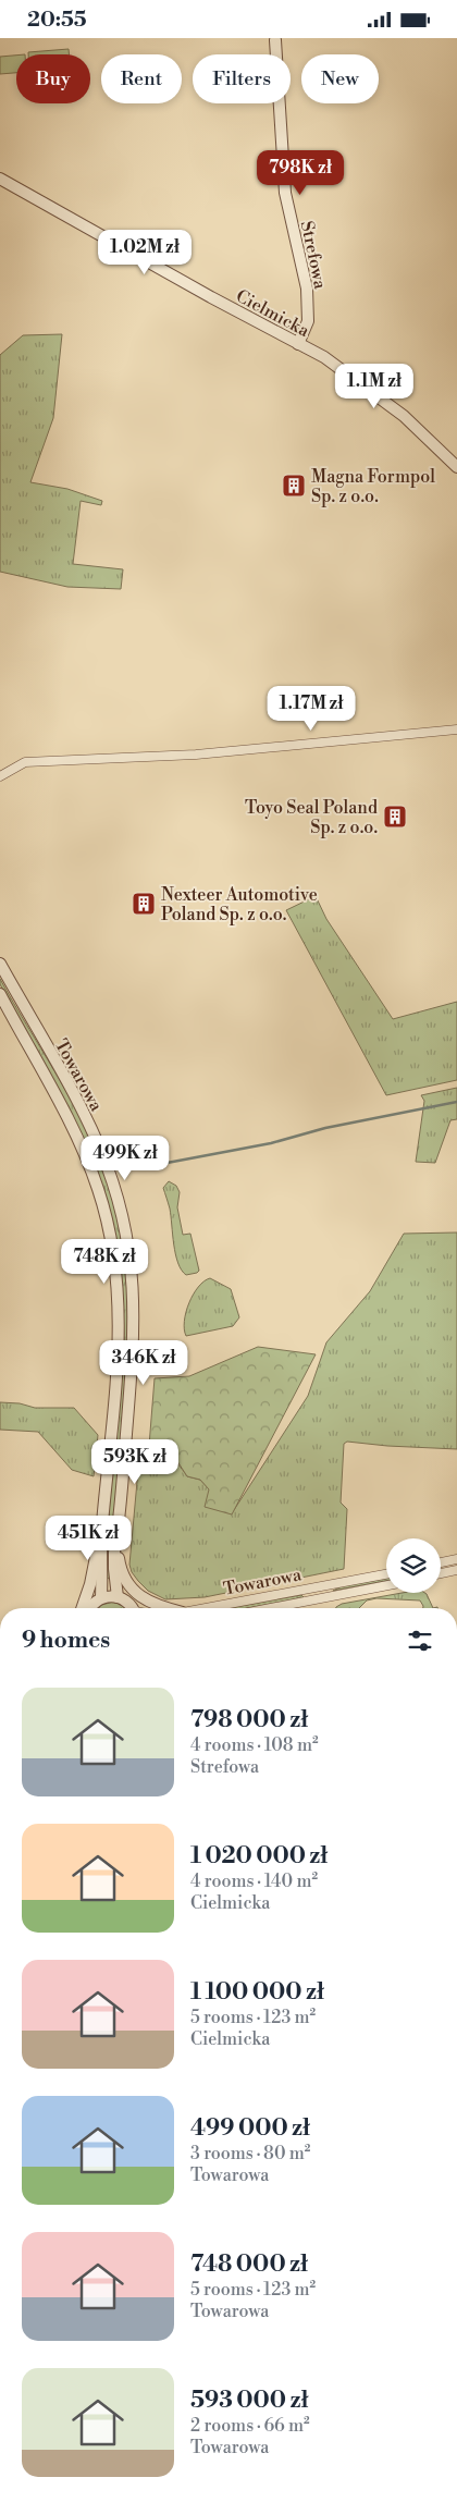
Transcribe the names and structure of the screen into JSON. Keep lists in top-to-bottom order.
{
  "streets": {
    "street": ["Strefowa", "Cielmicka", "Towarowa"]
  },
  "crossings": [
    ["Strefowa", "Cielmicka"]
  ],
  "places": {
    "building": ["Magna Formpol Sp. z o.o.", "Toyo Seal Poland Sp. z o.o.", "Nexteer Automotive Poland Sp. z o.o."]
  },
  "page": {
    "status": "20:55",
    "chip": [
      "Buy",
      "Rent",
      "Filters",
      "New"
    ],
    "price": [
      "798K zł",
      "1.02M zł",
      "1.1M zł",
      "1.17M zł",
      "499K zł",
      "748K zł",
      "346K zł",
      "593K zł",
      "451K zł"
    ],
    "heading": "9 homes",
    "list": [
      {
        "name": "798 000 zł",
        "note": "4 rooms · 108 m² · Strefowa"
      },
      {
        "name": "1 020 000 zł",
        "note": "4 rooms · 140 m² · Cielmicka"
      },
      {
        "name": "1 100 000 zł",
        "note": "5 rooms · 123 m² · Cielmicka"
      },
      {
        "name": "499 000 zł",
        "note": "3 rooms · 80 m² · Towarowa"
      },
      {
        "name": "748 000 zł",
        "note": "5 rooms · 123 m² · Towarowa"
      },
      {
        "name": "593 000 zł",
        "note": "2 rooms · 66 m² · Towarowa"
      }
    ]
  }
}
